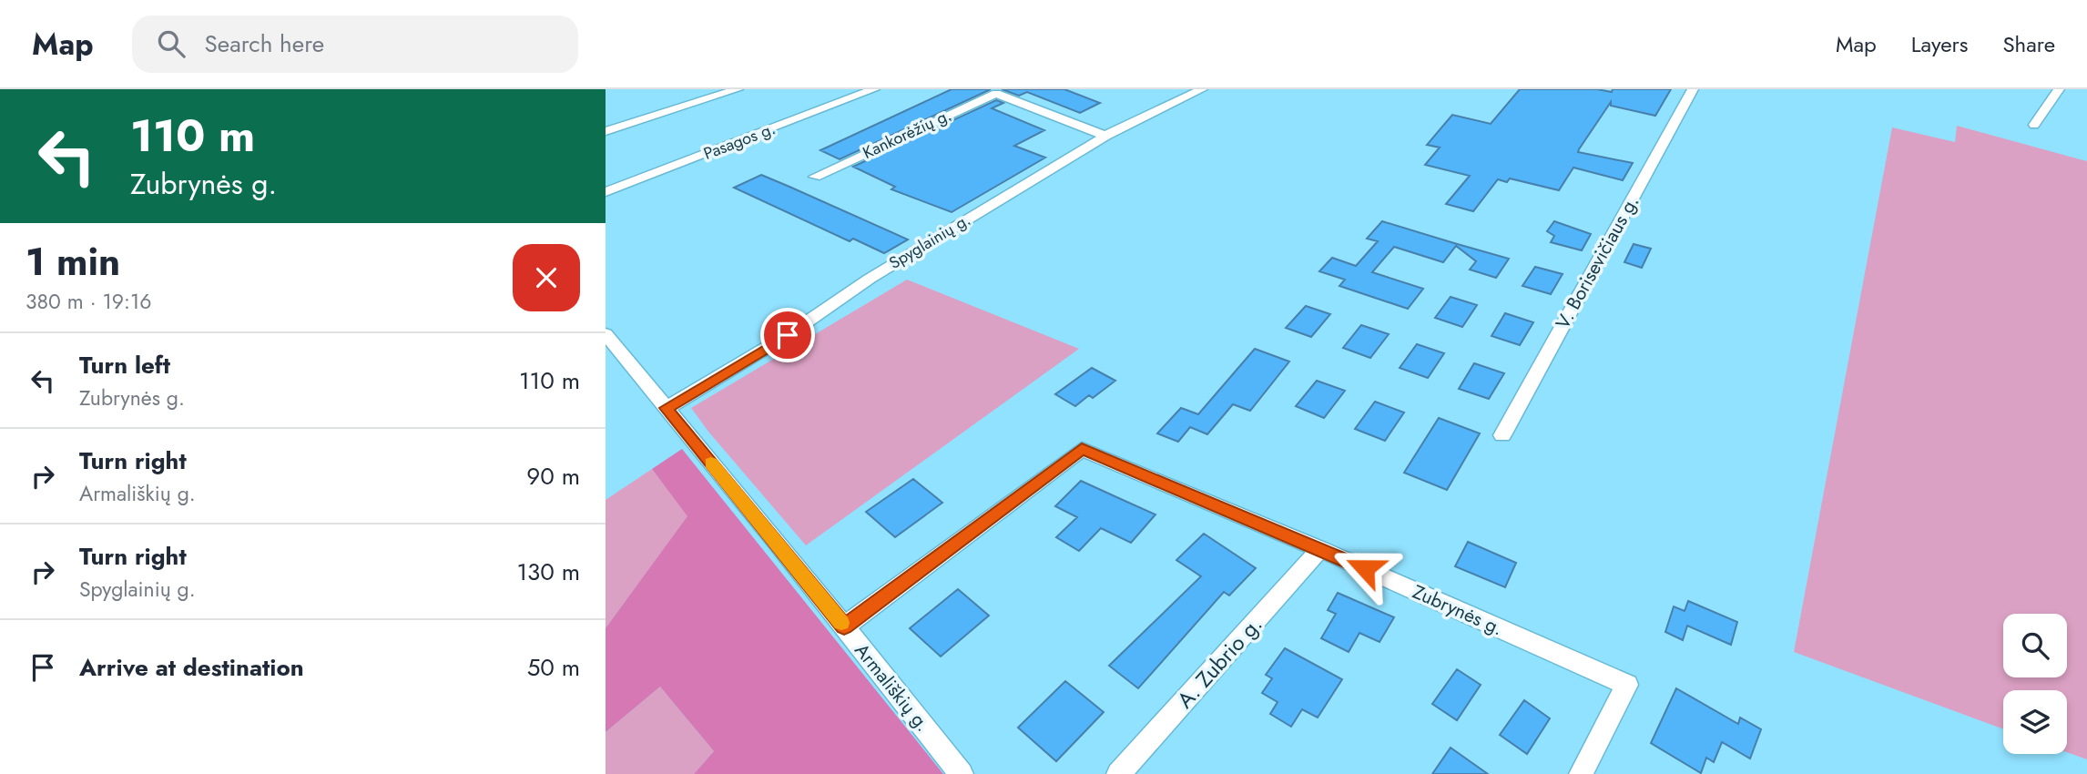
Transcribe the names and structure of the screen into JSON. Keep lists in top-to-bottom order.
{
  "streets": {
    "street": [
      "Kankorėžių g.",
      "Pasagos g.",
      "Spyglainių g.",
      "V. Borisevičiaus g.",
      "Zubrynės g.",
      "A. Zubrio g.",
      "Armališkių g."
    ]
  },
  "crossings": [
    ["Kankorėžių g.", "Spyglainių g."],
    ["Spyglainių g.", "Armališkių g."],
    ["Zubrynės g.", "A. Zubrio g."],
    ["Zubrynės g.", "Armališkių g."]
  ],
  "page": {
    "header": "Map",
    "search": "Search here",
    "nav": ["Map", "Layers", "Share"],
    "turn": ["110 m", "Zubrynės g."],
    "heading": ["1 min", "380 m · 19:16"],
    "list": [
      {
        "name": "Turn left",
        "note": "Zubrynės g.",
        "value": "110 m"
      },
      {
        "name": "Turn right",
        "note": "Armališkių g.",
        "value": "90 m"
      },
      {
        "name": "Turn right",
        "note": "Spyglainių g.",
        "value": "130 m"
      },
      {
        "name": "Arrive at destination",
        "value": "50 m"
      }
    ]
  }
}
